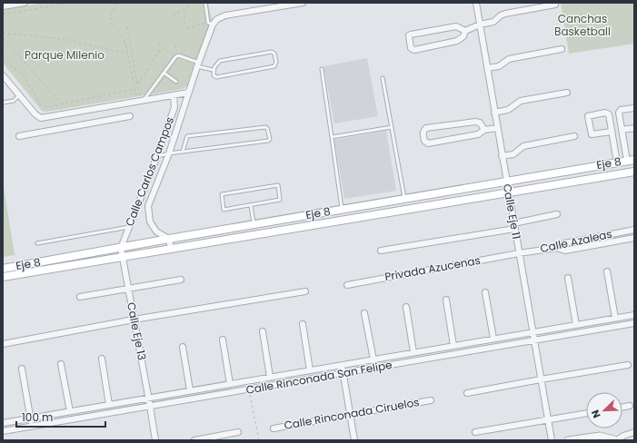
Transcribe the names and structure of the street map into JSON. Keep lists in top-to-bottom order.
{
  "streets": {
    "main road": ["Eje 8"],
    "street": [
      "Calle Carlos Campos",
      "Calle Eje 11",
      "Calle Azaleas",
      "Privada Azucenas",
      "Calle Eje 13",
      "Calle Rinconada San Felipe",
      "Calle Rinconada Ciruelos"
    ]
  },
  "crossings": [
    ["Eje 8", "Calle Carlos Campos"],
    ["Eje 8", "Calle Eje 11"],
    ["Eje 8", "Calle Eje 13"],
    ["Calle Carlos Campos", "Calle Eje 13"],
    ["Calle Eje 11", "Calle Azaleas"],
    ["Calle Eje 11", "Privada Azucenas"],
    ["Calle Eje 11", "Calle Rinconada San Felipe"],
    ["Calle Azaleas", "Privada Azucenas"],
    ["Calle Eje 13", "Calle Rinconada San Felipe"]
  ],
  "parks": ["Canchas Basketball", "Parque Milenio"],
  "scale_bar": "100 m",
  "north": "bottom left"
}
